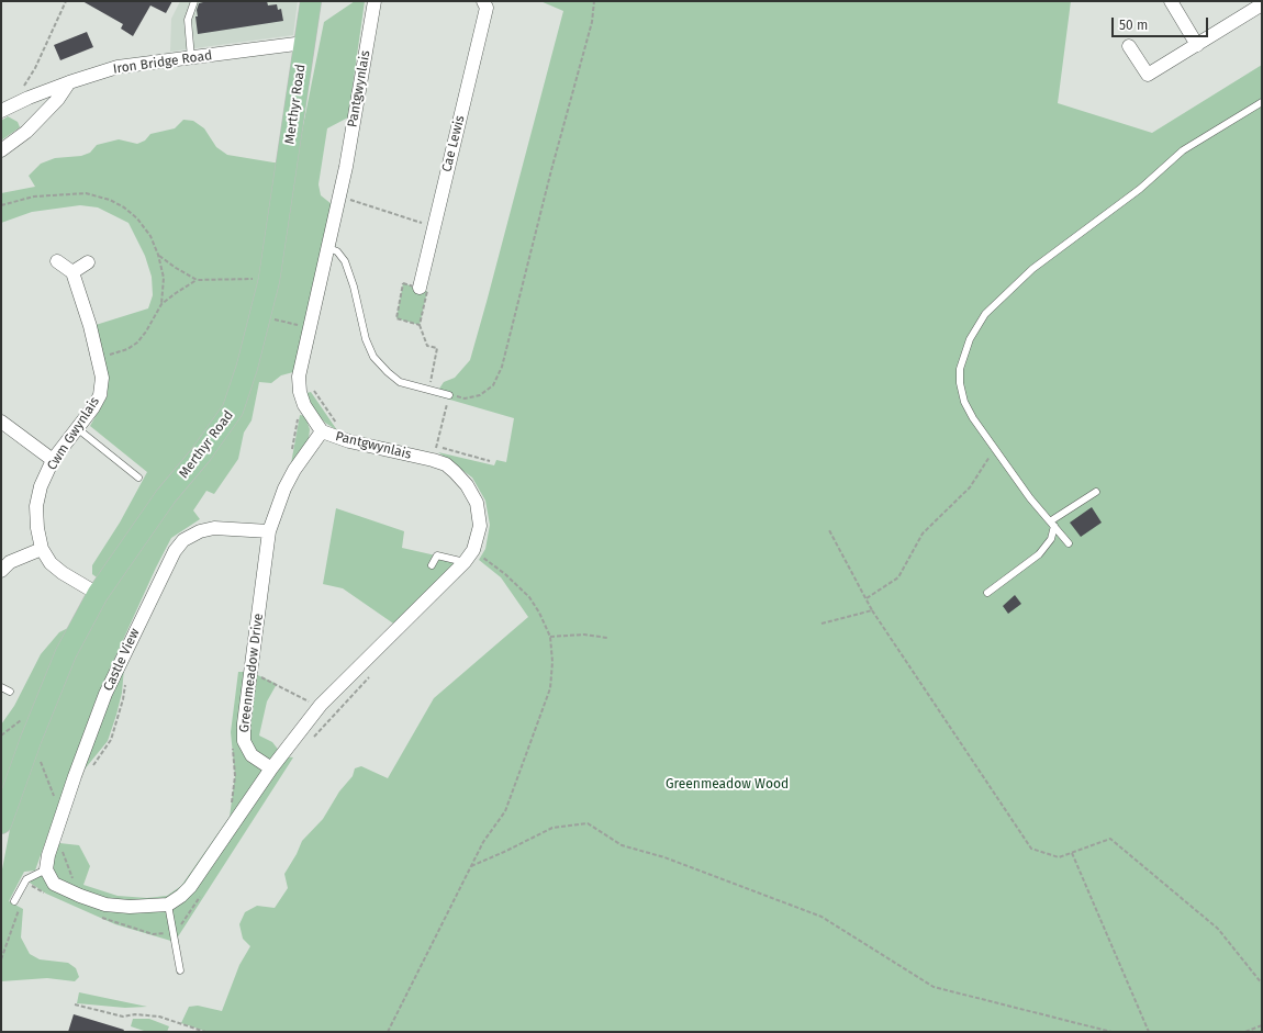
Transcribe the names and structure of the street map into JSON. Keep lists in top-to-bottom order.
{
  "streets": {
    "main road": ["Merthyr Road"],
    "street": [
      "Iron Bridge Road",
      "Pantgwynlais",
      "Cae Lewis",
      "Cwm Gwynlais",
      "Castle View",
      "Greenmeadow Drive"
    ]
  },
  "crossings": [
    ["Iron Bridge Road", "Merthyr Road"],
    ["Pantgwynlais", "Greenmeadow Drive"],
    ["Merthyr Road", "Cwm Gwynlais"],
    ["Castle View", "Greenmeadow Drive"]
  ],
  "parks": ["Greenmeadow Wood"],
  "scale_bar": "50 m"
}
